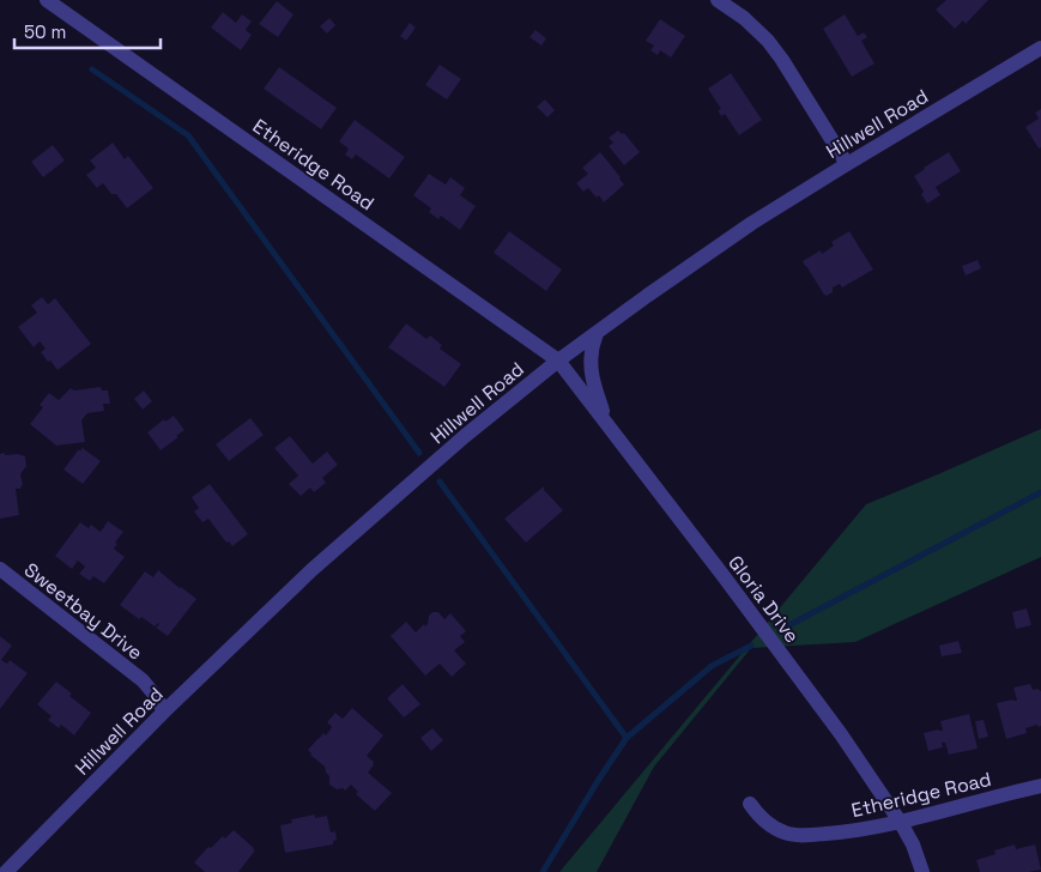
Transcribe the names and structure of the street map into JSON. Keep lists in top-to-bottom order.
{
  "streets": {
    "street": [
      "Hillwell Road",
      "Etheridge Road",
      "Gloria Drive",
      "Sweetbay Drive"
    ]
  },
  "crossings": [
    ["Hillwell Road", "Etheridge Road"],
    ["Hillwell Road", "Gloria Drive"],
    ["Hillwell Road", "Sweetbay Drive"],
    ["Etheridge Road", "Gloria Drive"]
  ],
  "scale_bar": "50 m"
}
